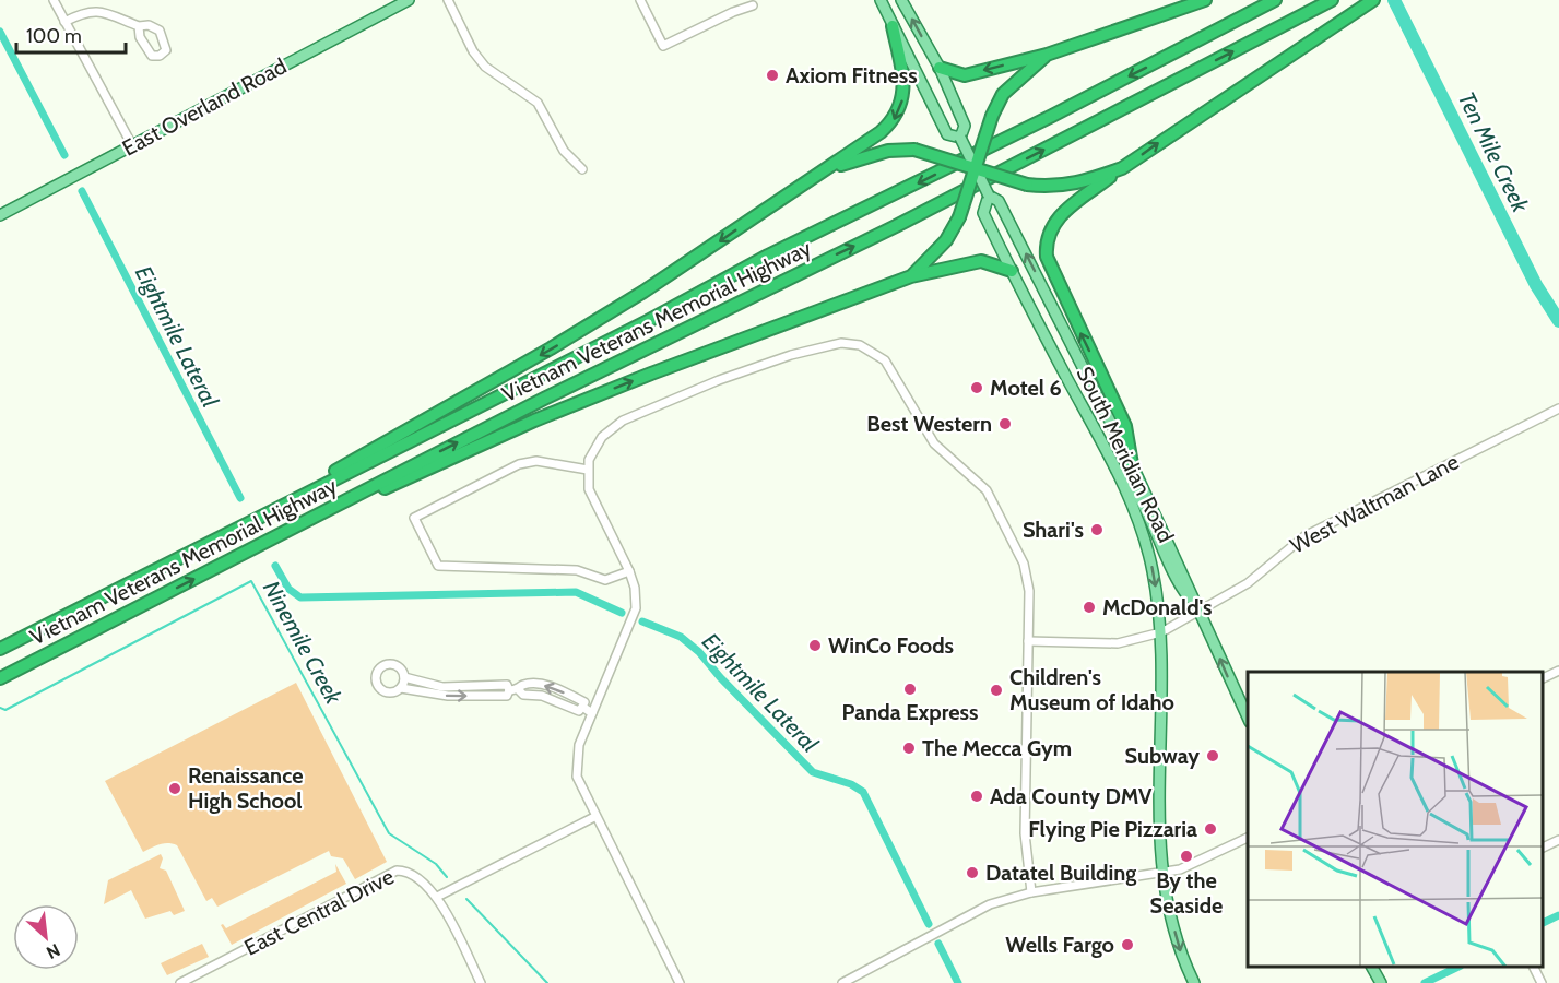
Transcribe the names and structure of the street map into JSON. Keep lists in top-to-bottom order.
{
  "streets": {
    "highway": ["Vietnam Veterans Memorial Highway"],
    "main road": ["East Overland Road", "South Meridian Road"],
    "street": ["West Waltman Lane", "East Central Drive"]
  },
  "crossings": [
    ["South Meridian Road", "West Waltman Lane"]
  ],
  "water": ["Ten Mile Creek", "Eightmile Lateral", "Ninemile Creek"],
  "places": [
    "Axiom Fitness",
    "Motel 6",
    "Best Western",
    "Shari's",
    "McDonald's",
    "WinCo Foods",
    "Panda Express",
    "Children's Museum of Idaho",
    "The Mecca Gym",
    "Subway",
    "Renaissance High School",
    "Ada County DMV",
    "Flying Pie Pizzaria",
    "By the Seaside",
    "Datatel Building",
    "Wells Fargo"
  ],
  "scale_bar": "100 m",
  "north": "bottom right"
}
